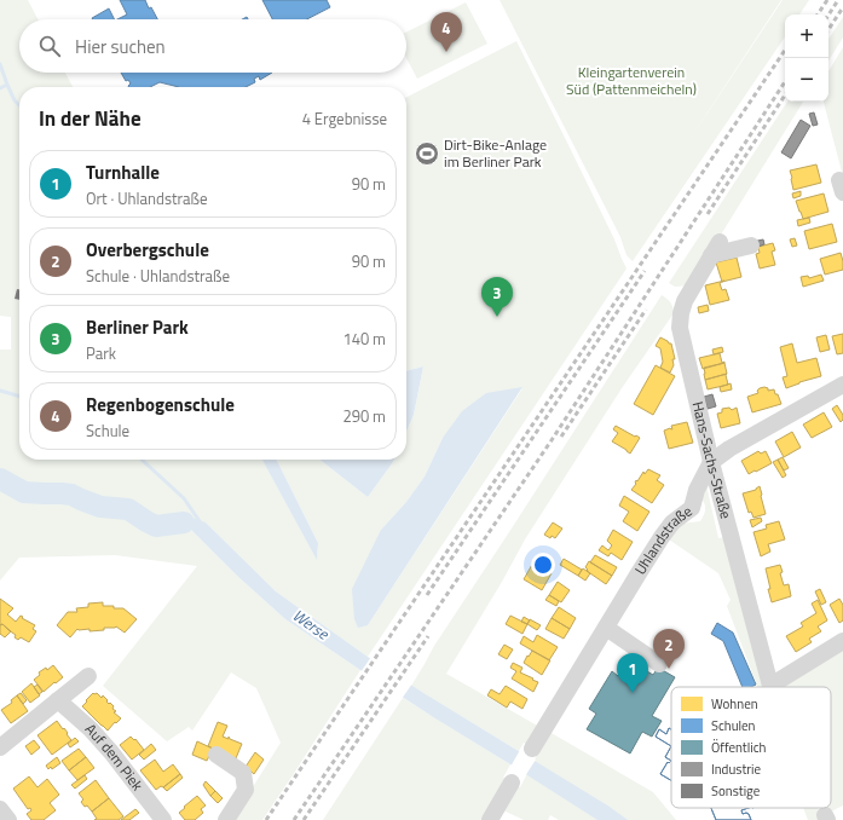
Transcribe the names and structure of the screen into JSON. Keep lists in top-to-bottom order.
{
  "streets": {
    "street": ["Hans-Sachs-Straße", "Uhlandstraße", "Auf dem Piek"]
  },
  "crossings": [
    ["Hans-Sachs-Straße", "Uhlandstraße"]
  ],
  "water": ["Werse"],
  "parks": ["Kleingartenverein Süd (Pattenmeicheln)"],
  "places": {
    "sports": ["Dirt-Bike-Anlage im Berliner Park"]
  },
  "legend": [
    "Wohnen",
    "Schulen",
    "Öffentlich",
    "Industrie",
    "Sonstige"
  ],
  "page": {
    "pins": [
      "4",
      "3",
      "2",
      "1"
    ],
    "map_buttons": ["+", "−"],
    "search": "Hier suchen",
    "heading": ["In der Nähe", "4 Ergebnisse"],
    "list": [
      {
        "mark": "1",
        "name": "Turnhalle",
        "note": "Ort · Uhlandstraße",
        "value": "90 m"
      },
      {
        "mark": "2",
        "name": "Overbergschule",
        "note": "Schule · Uhlandstraße",
        "value": "90 m"
      },
      {
        "mark": "3",
        "name": "Berliner Park",
        "note": "Park",
        "value": "140 m"
      },
      {
        "mark": "4",
        "name": "Regenbogenschule",
        "note": "Schule",
        "value": "290 m"
      }
    ]
  }
}
